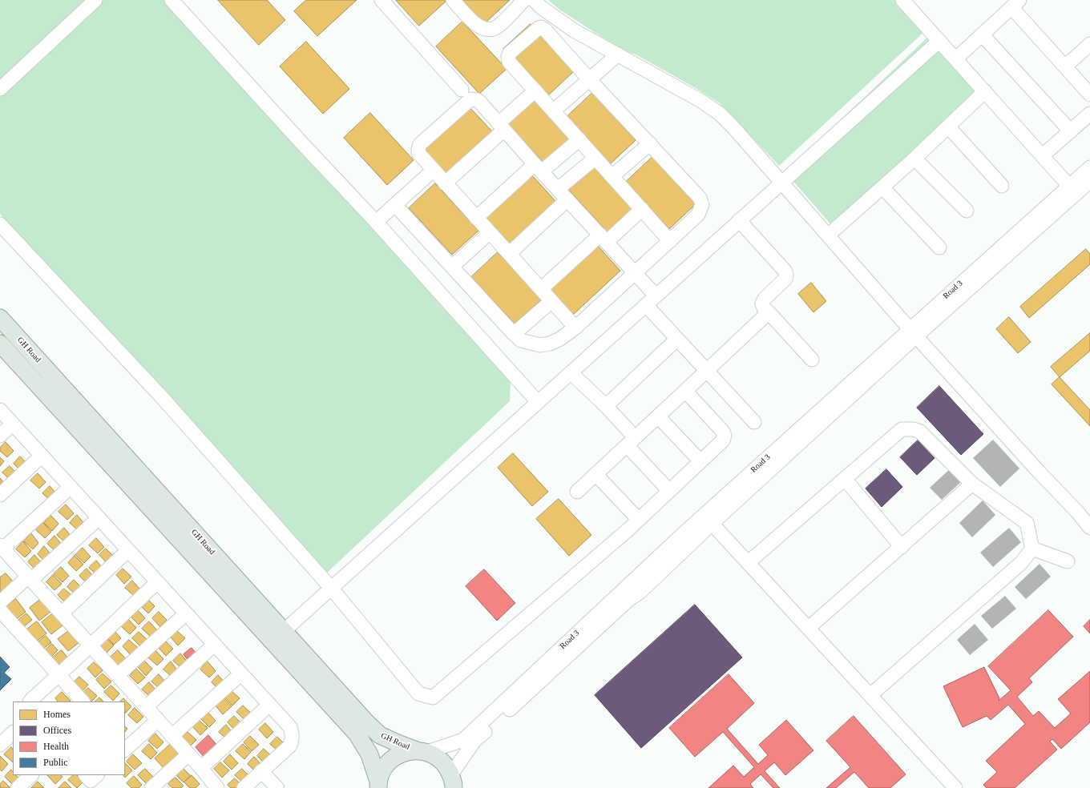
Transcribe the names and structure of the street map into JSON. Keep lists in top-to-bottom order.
{
  "streets": {
    "main road": ["GH Road"],
    "street": ["Road 3"]
  },
  "crossings": [
    ["Road 3", "GH Road"]
  ],
  "legend": [
    "Homes",
    "Offices",
    "Health",
    "Public"
  ]
}
